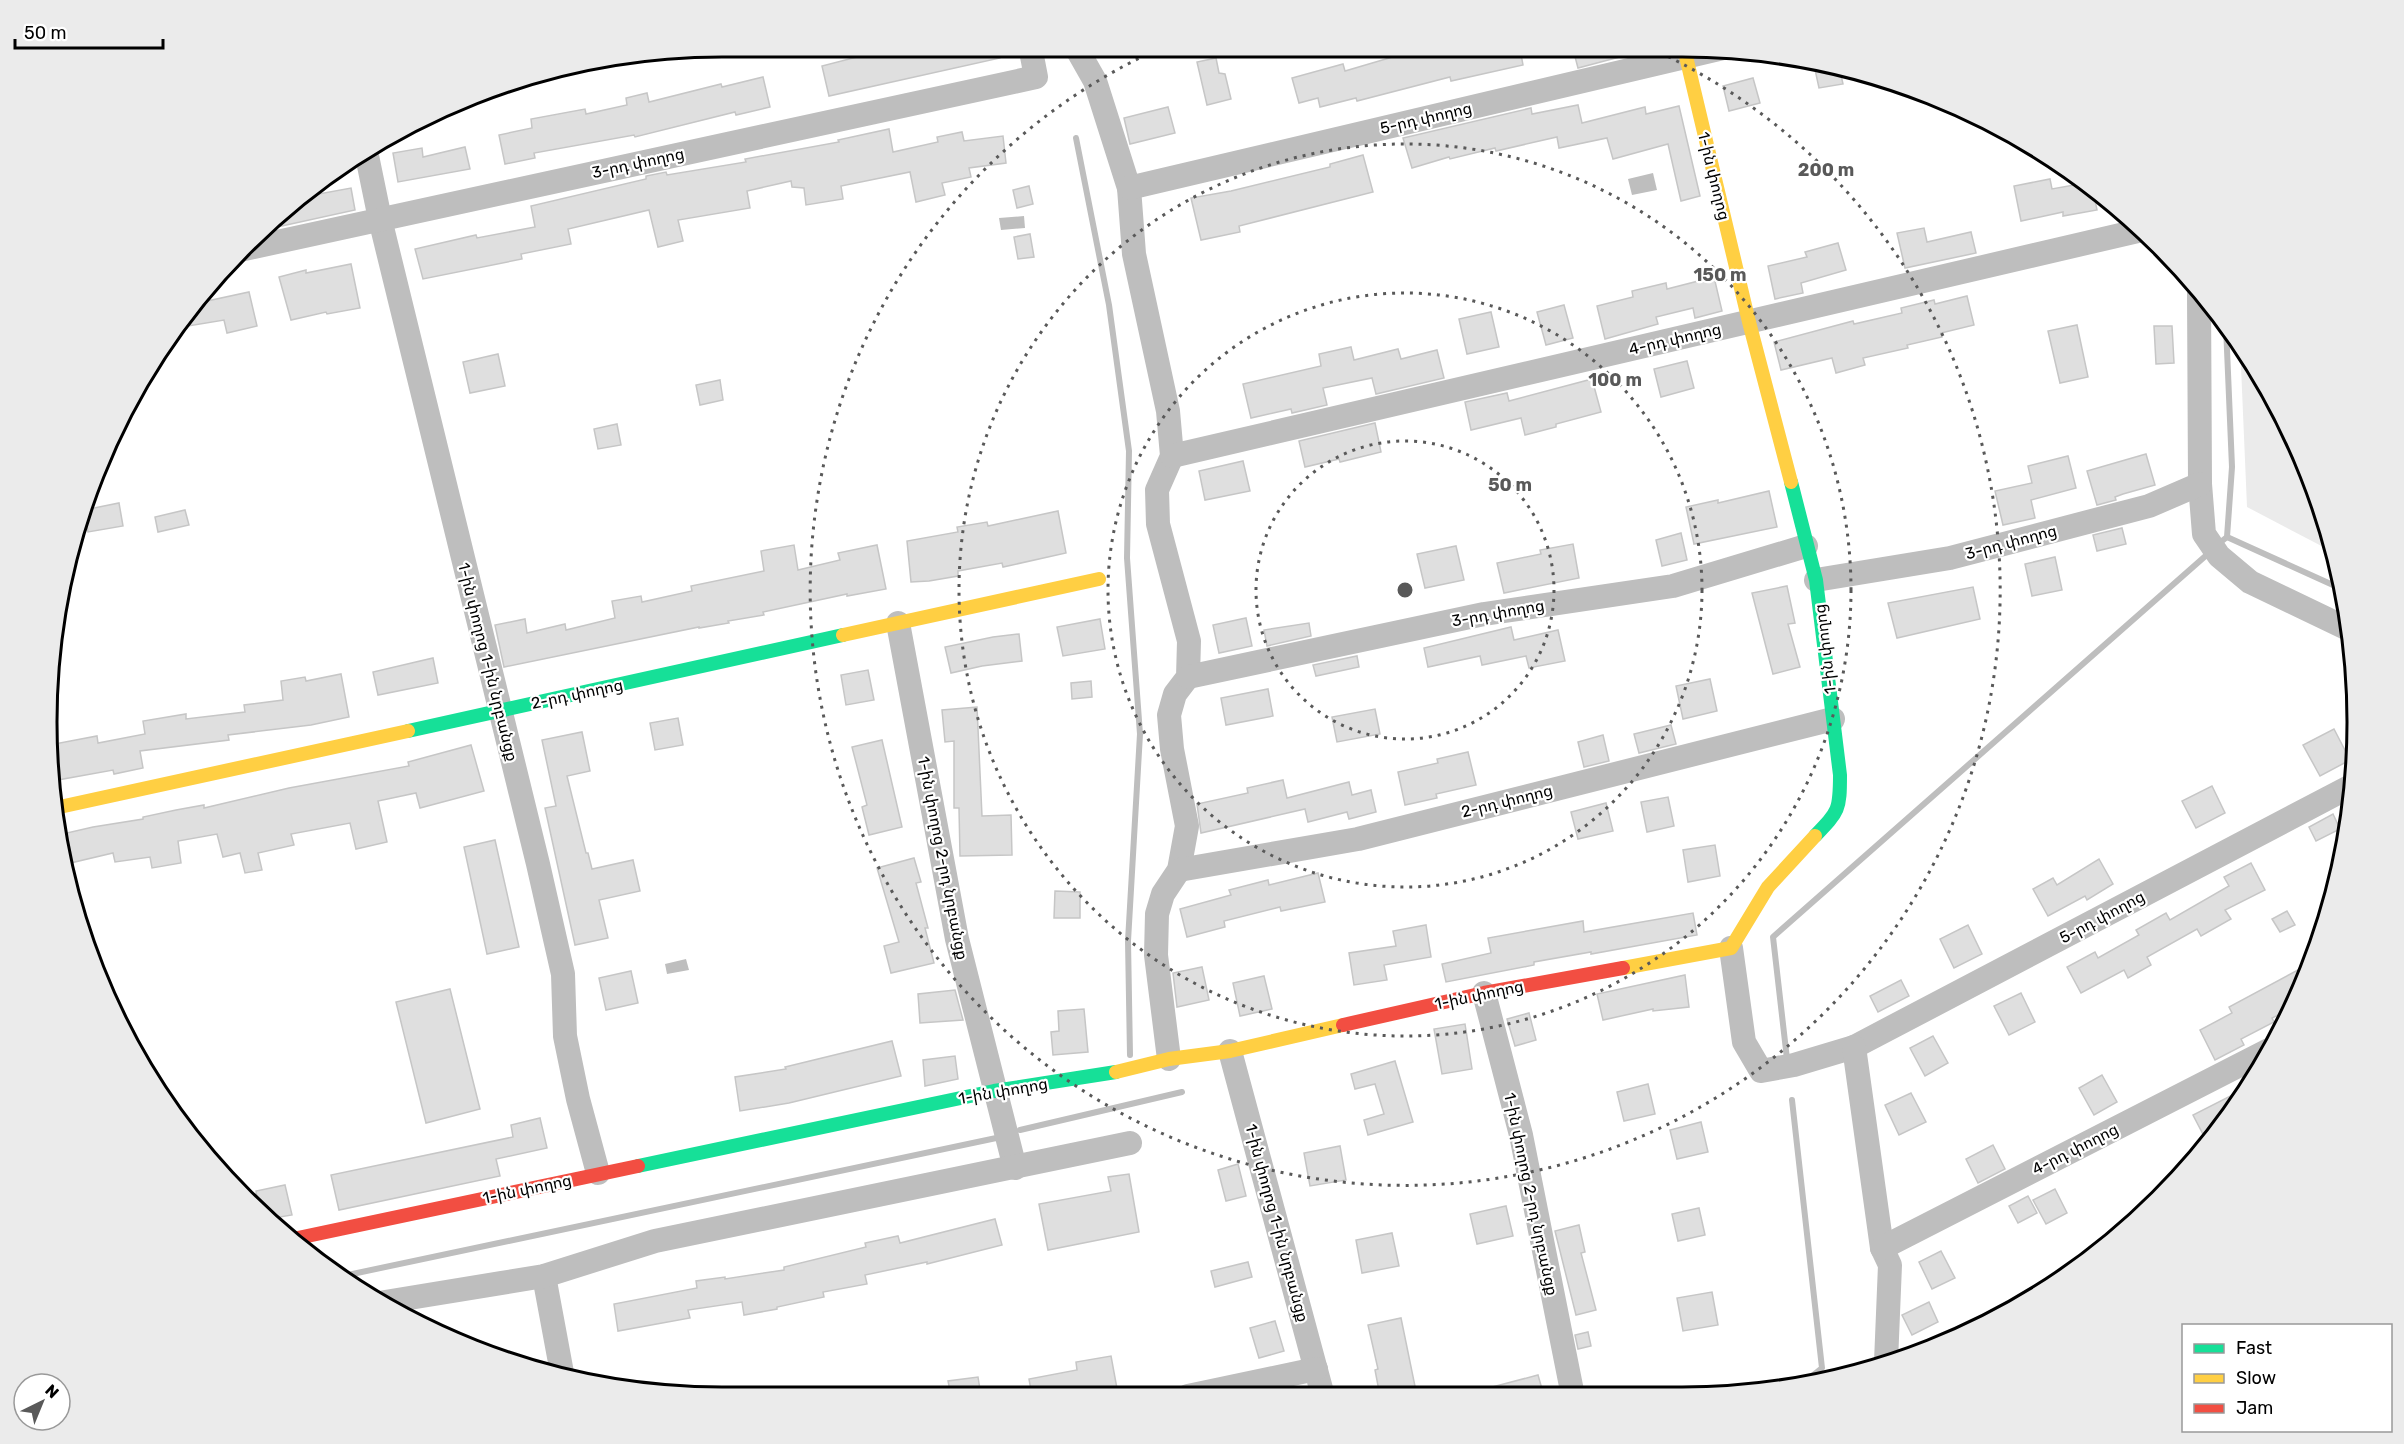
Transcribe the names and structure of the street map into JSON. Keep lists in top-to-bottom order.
{
  "streets": {
    "street": [
      "5-րդ փողոց",
      "3-րդ փողոց",
      "1-ին փողոց",
      "4-րդ փողոց",
      "1-ին փողոց 1-ին նրբանցք",
      "2-րդ փողոց",
      "1-ին փողոց 2-րդ նրբանցք"
    ]
  },
  "crossings": [
    ["5-րդ փողոց", "1-ին փողոց"],
    ["3-րդ փողոց", "1-ին փողոց"],
    ["3-րդ փողոց", "1-ին փողոց 1-ին նրբանցք"],
    ["1-ին փողոց", "4-րդ փողոց"],
    ["1-ին փողոց", "1-ին փողոց 1-ին նրբանցք"],
    ["1-ին փողոց", "2-րդ փողոց"],
    ["1-ին փողոց", "1-ին փողոց 2-րդ նրբանցք"],
    ["1-ին փողոց 1-ին նրբանցք", "2-րդ փողոց"],
    ["2-րդ փողոց", "1-ին փողոց 2-րդ նրբանցք"]
  ],
  "legend": ["Fast", "Slow", "Jam"],
  "scale_bar": "50 m",
  "north": "top right",
  "rings": [
    "200 m",
    "150 m",
    "100 m",
    "50 m"
  ]
}
